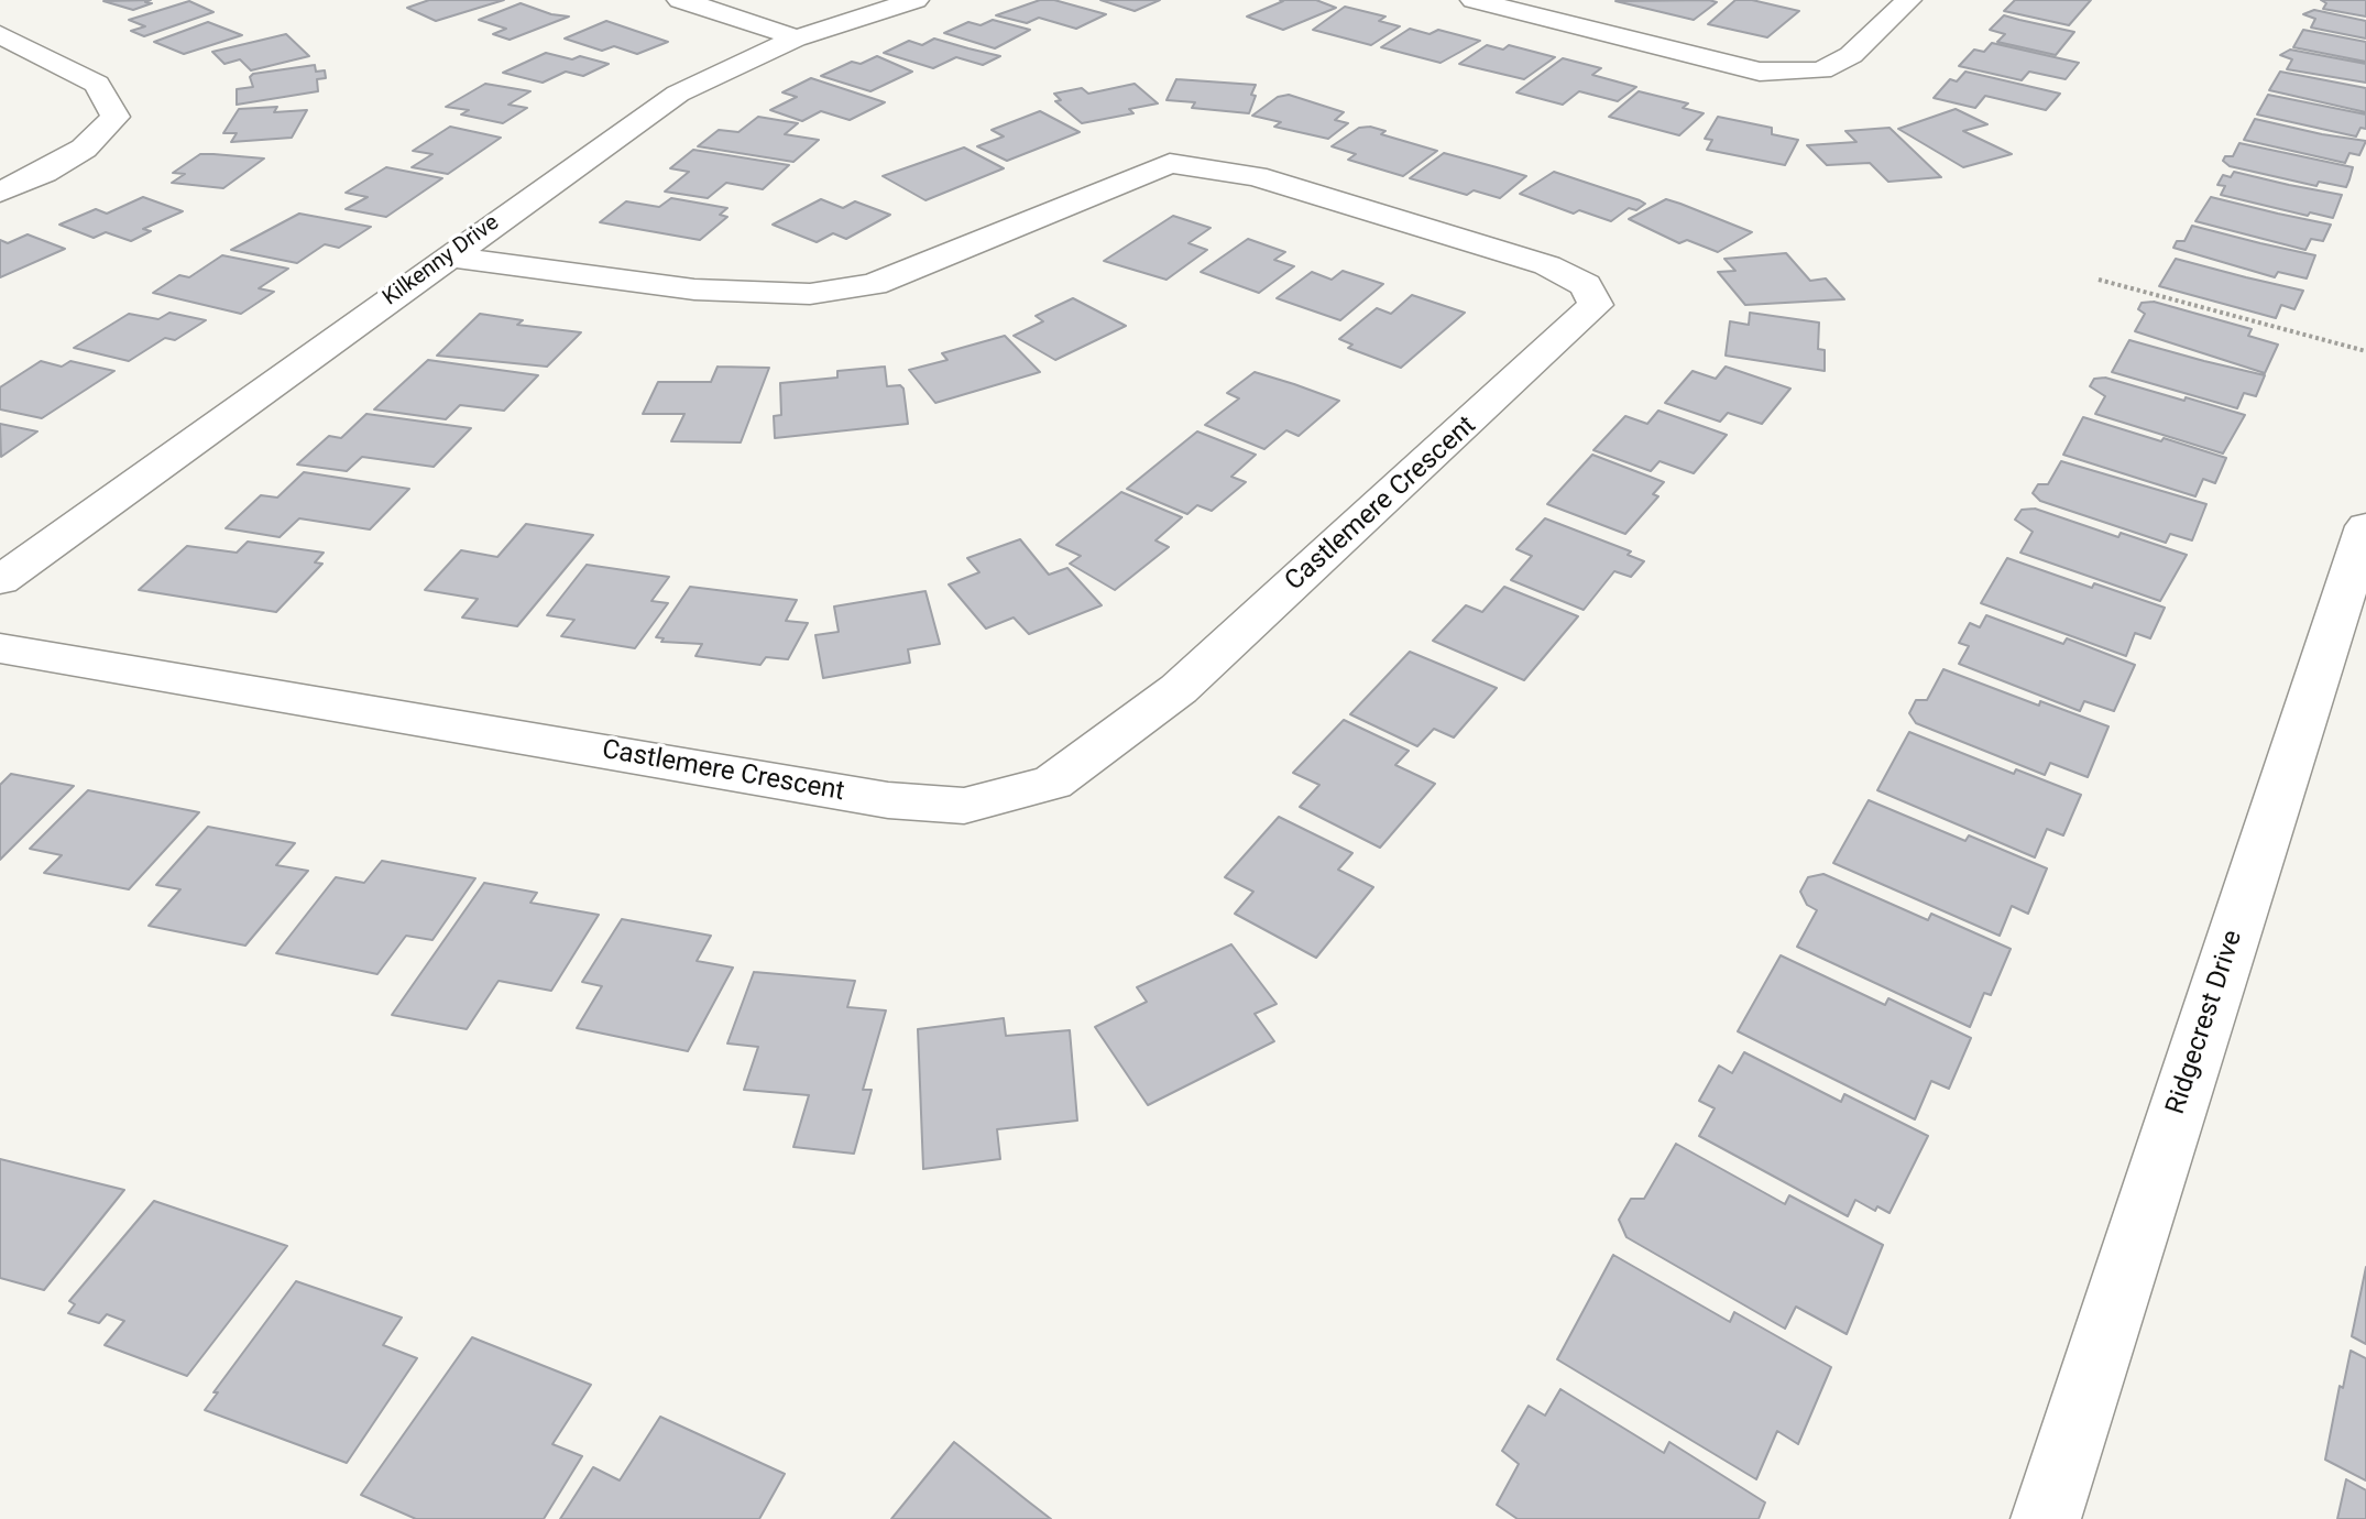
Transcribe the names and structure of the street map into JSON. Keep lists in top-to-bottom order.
{
  "streets": {
    "street": ["Kilkenny Drive", "Castlemere Crescent", "Ridgecrest Drive"]
  },
  "crossings": [
    ["Kilkenny Drive", "Castlemere Crescent"]
  ]
}
